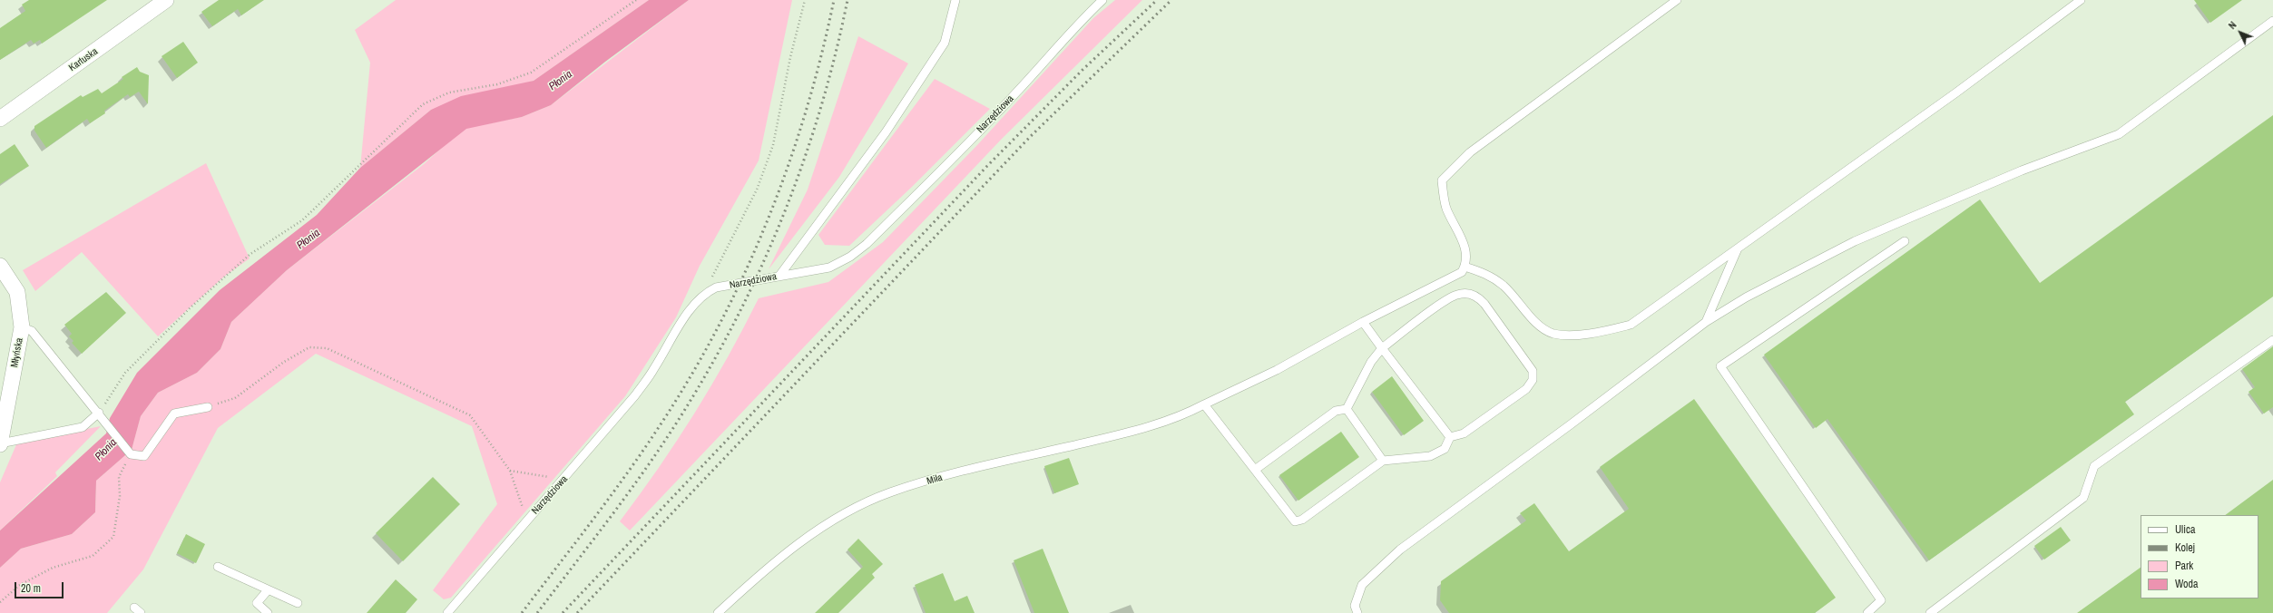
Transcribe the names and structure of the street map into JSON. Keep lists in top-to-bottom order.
{
  "streets": {
    "street": ["Kartuska", "Młyńska"],
    "lane": ["Narzędziowa", "Miła"]
  },
  "water": ["Płonia"],
  "legend": [
    "Ulica",
    "Kolej",
    "Park",
    "Woda"
  ],
  "scale_bar": "20 m",
  "north": "top left"
}
